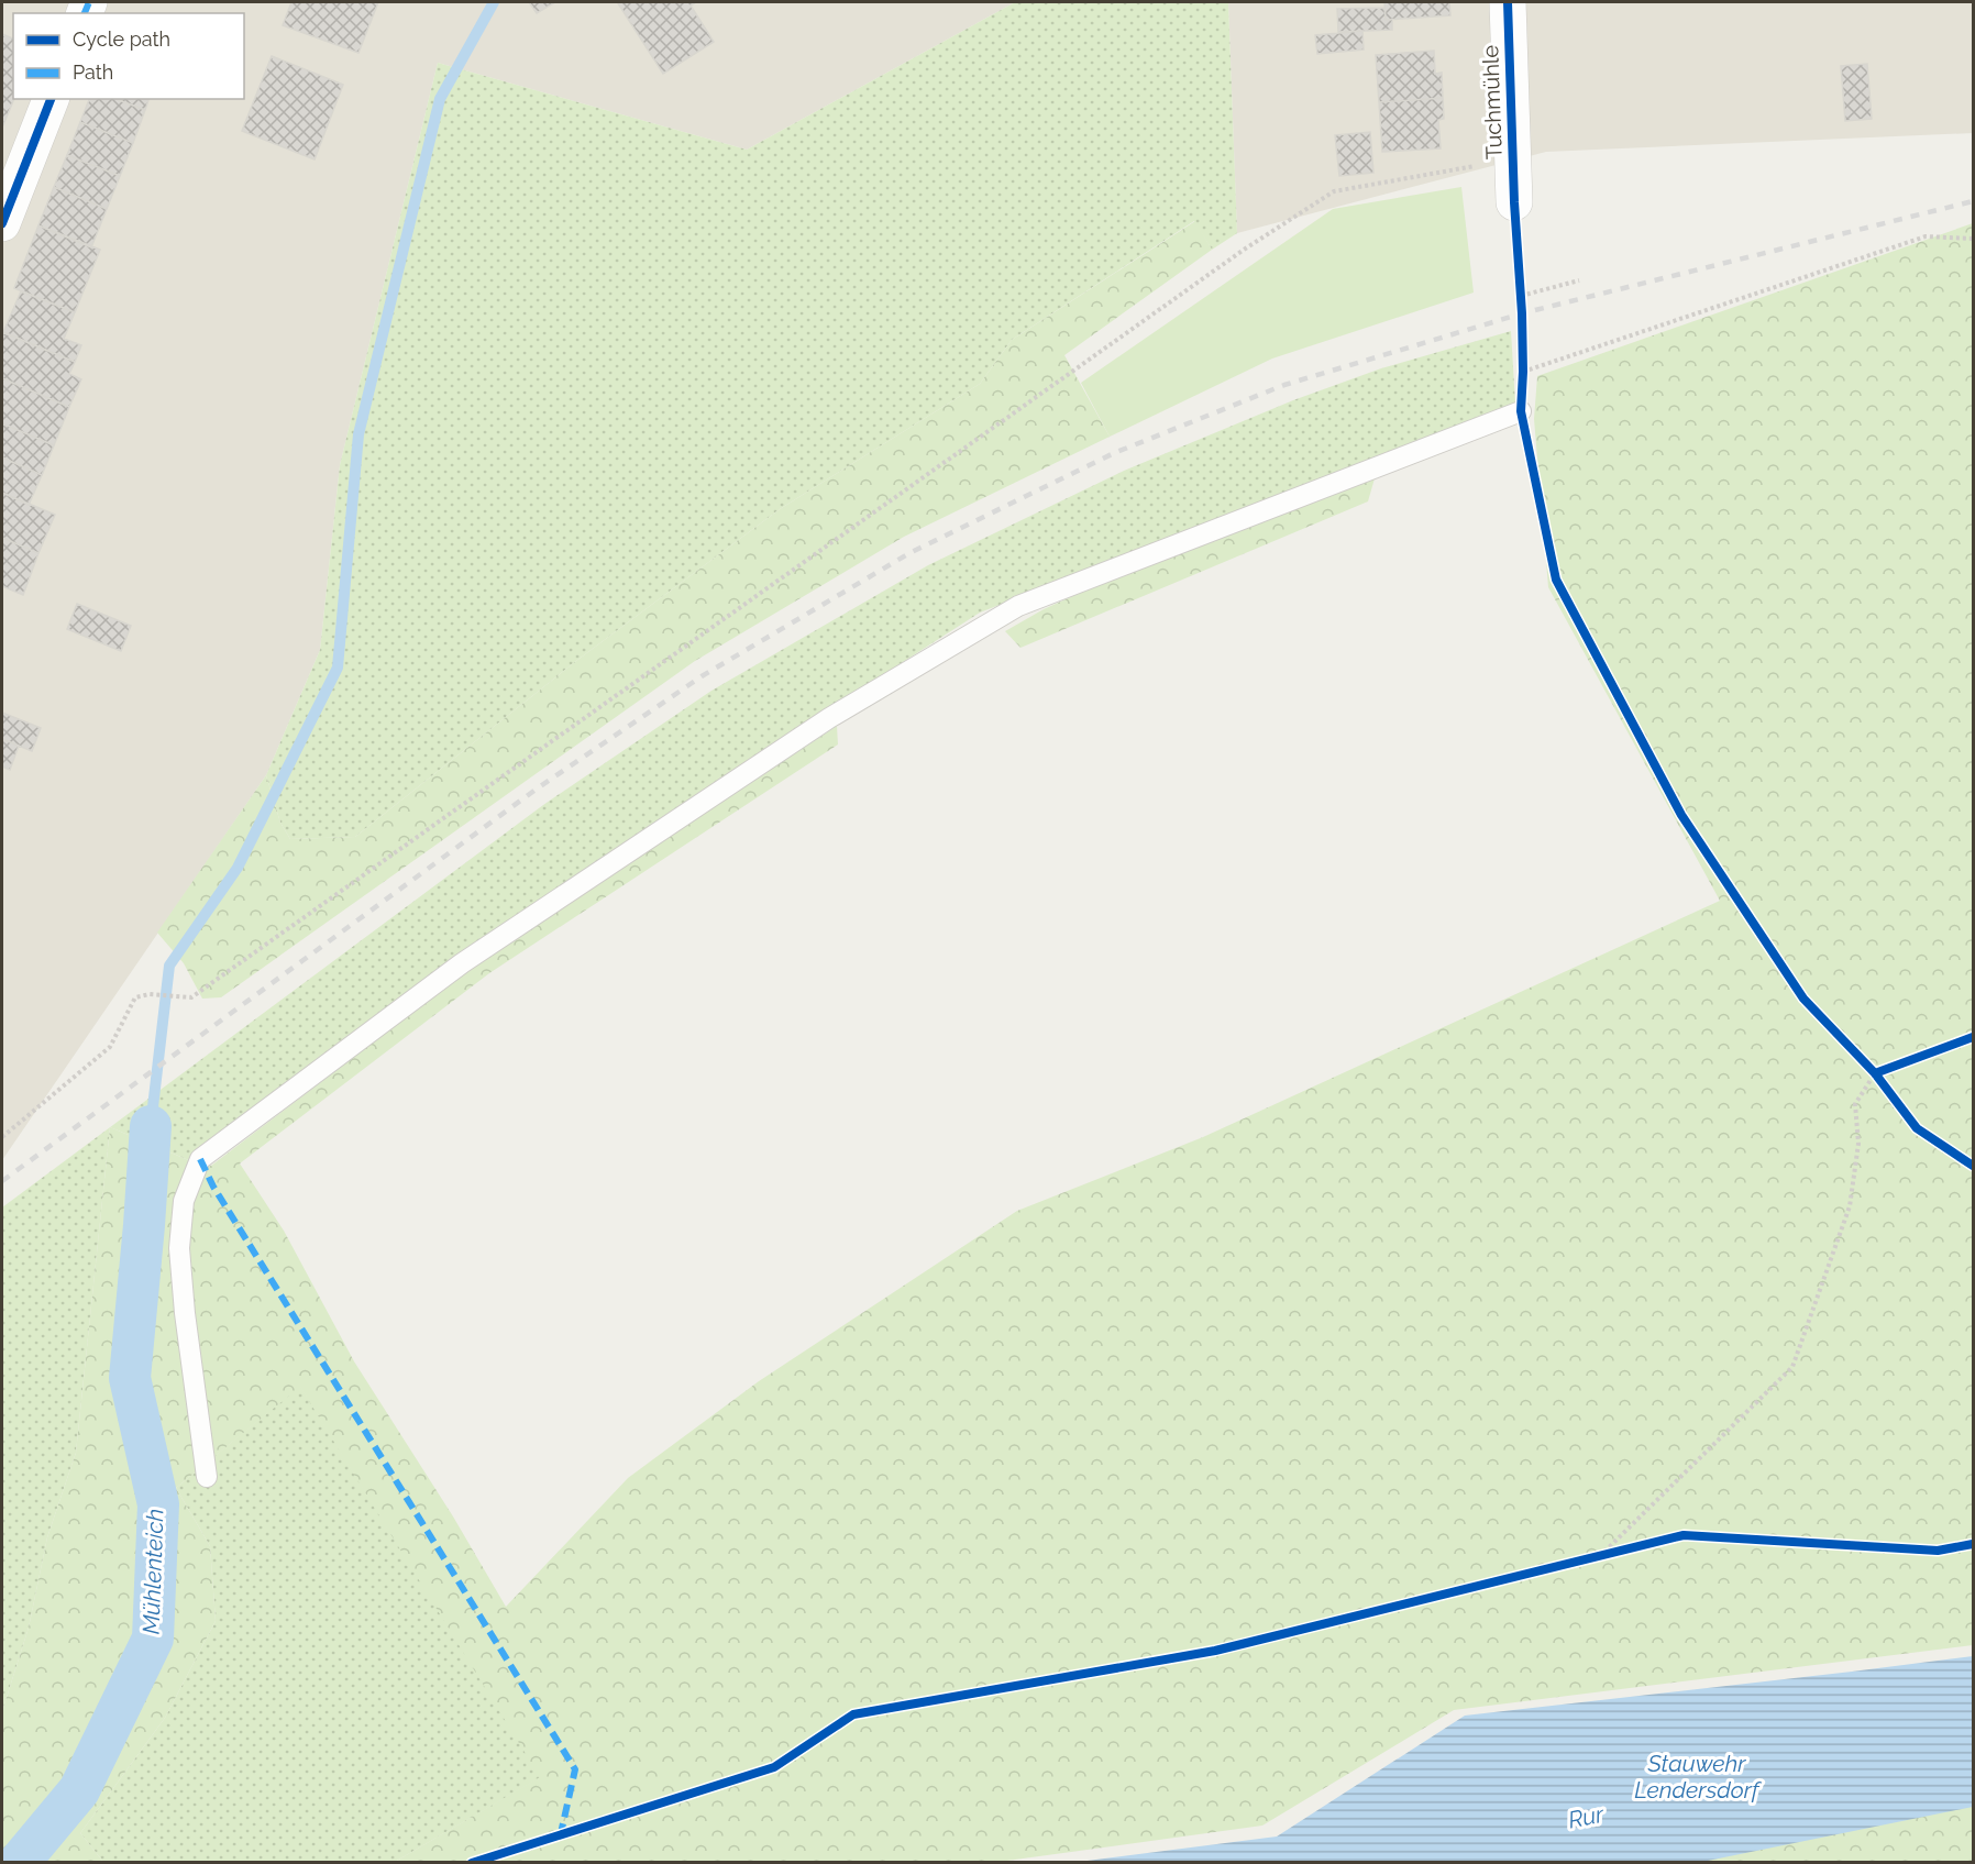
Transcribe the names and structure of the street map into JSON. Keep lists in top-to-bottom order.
{
  "streets": {
    "street": ["Tuchmühle"]
  },
  "water": ["Mühlenteich", "Stauwehr Lendersdorf", "Rur"],
  "legend": ["Cycle path", "Path"]
}
